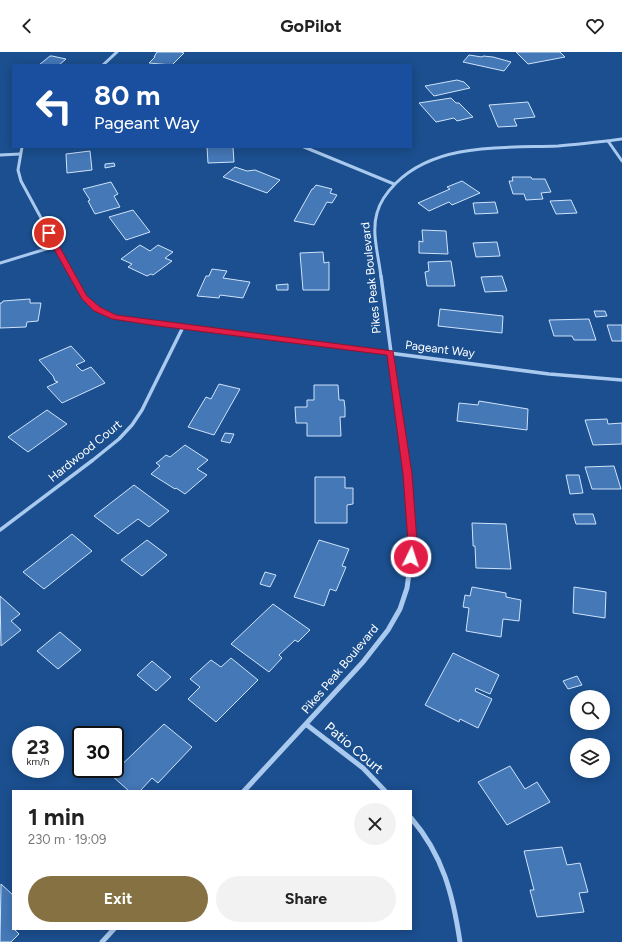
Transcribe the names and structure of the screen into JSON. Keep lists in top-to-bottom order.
{
  "streets": {
    "street": [
      "Pikes Peak Boulevard",
      "Pageant Way",
      "Hardwood Court",
      "Patio Court"
    ]
  },
  "crossings": [
    ["Pikes Peak Boulevard", "Pageant Way"],
    ["Pikes Peak Boulevard", "Patio Court"],
    ["Pageant Way", "Hardwood Court"]
  ],
  "page": {
    "header": "GoPilot",
    "turn": ["80 m", "Pageant Way"],
    "speed": "23 km/h",
    "limit": "30",
    "heading": ["1 min", "230 m · 19:09"],
    "buttons": ["Exit", "Share"]
  }
}
